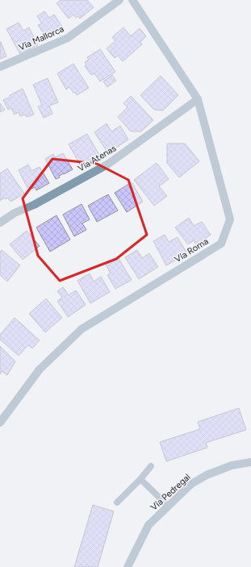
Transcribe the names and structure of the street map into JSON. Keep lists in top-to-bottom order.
{
  "streets": {
    "street": [
      "Vía Mallorca",
      "Vía Atenas",
      "Vía Roma",
      "Vía Pedregal"
    ]
  },
  "crossings": [
    ["Vía Atenas", "Vía Roma"]
  ]
}
